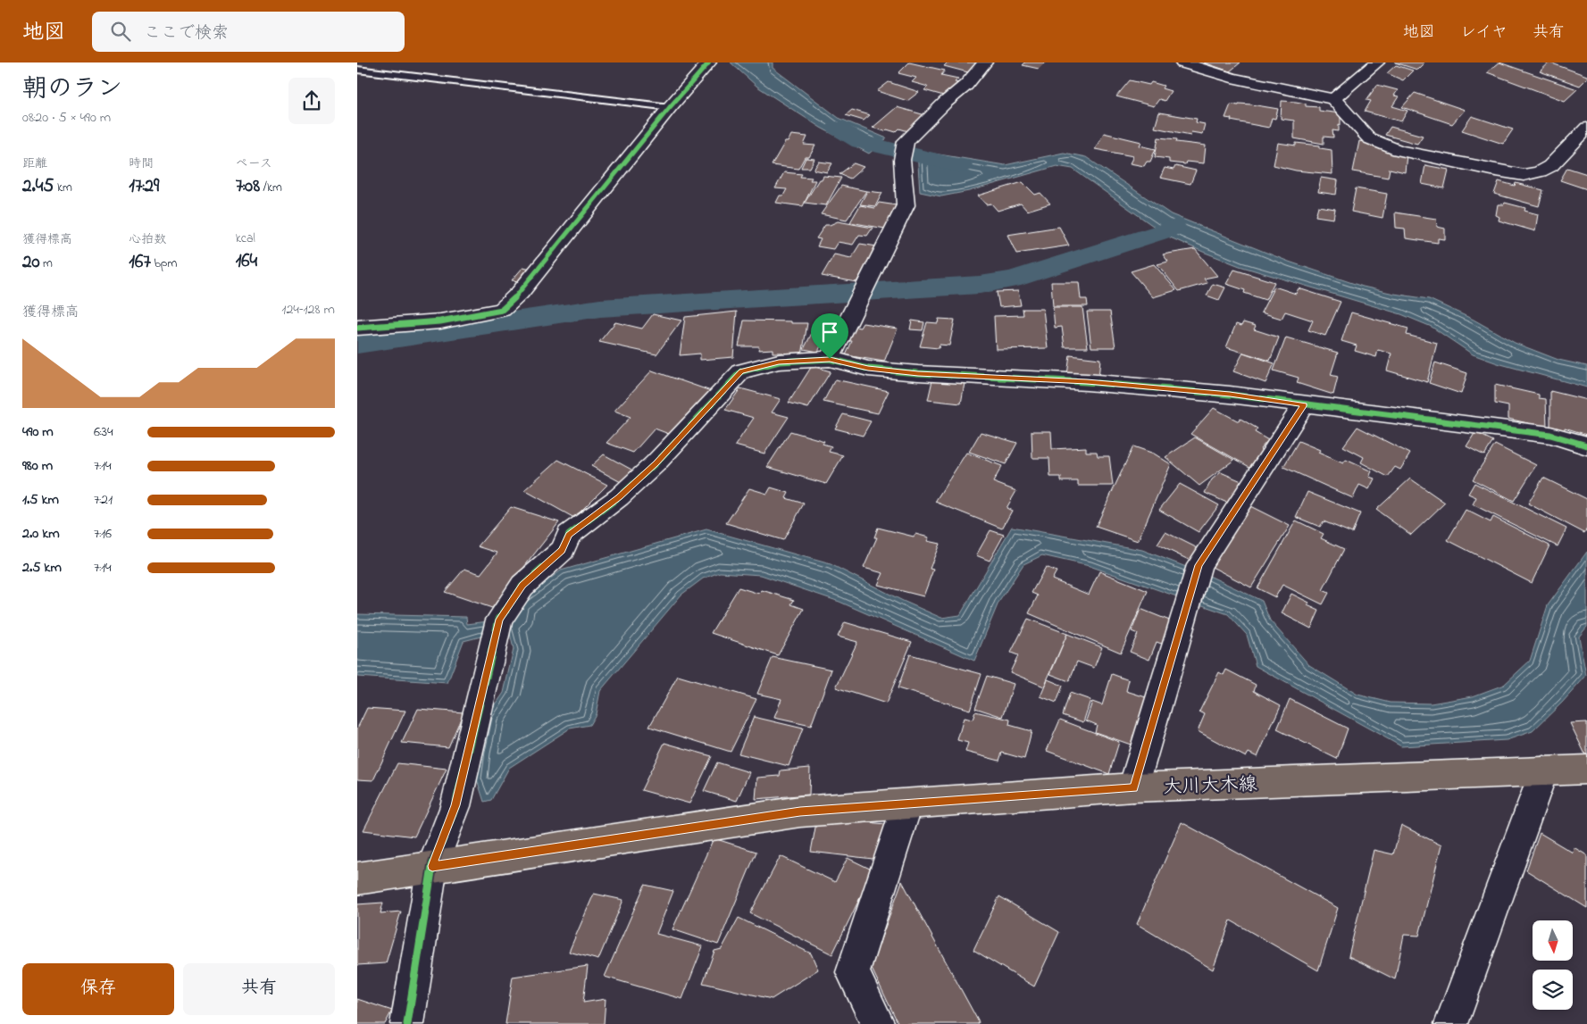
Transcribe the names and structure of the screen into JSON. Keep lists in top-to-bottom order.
{
  "streets": {
    "main road": ["大川大木線"]
  },
  "north": "bottom",
  "page": {
    "header": "地図",
    "search": "ここで検索",
    "nav": ["地図", "レイヤ", "共有"],
    "heading": ["朝のラン", "08:20 · 5 × 490 m"],
    "stats": [
      ["距離", "2.45 km"],
      ["時間", "17:29"],
      ["ペース", "7:08 /km"],
      ["獲得標高", "20 m"],
      ["心拍数", "167 bpm"],
      ["kcal", "164"]
    ],
    "chart": ["獲得標高", "124–128 m"],
    "list": [
      {
        "name": "490 m",
        "note": "6:34"
      },
      {
        "name": "980 m",
        "note": "7:14"
      },
      {
        "name": "1.5 km",
        "note": "7:21"
      },
      {
        "name": "2.0 km",
        "note": "7:16"
      },
      {
        "name": "2.5 km",
        "note": "7:14"
      }
    ],
    "buttons": ["保存", "共有"]
  }
}
